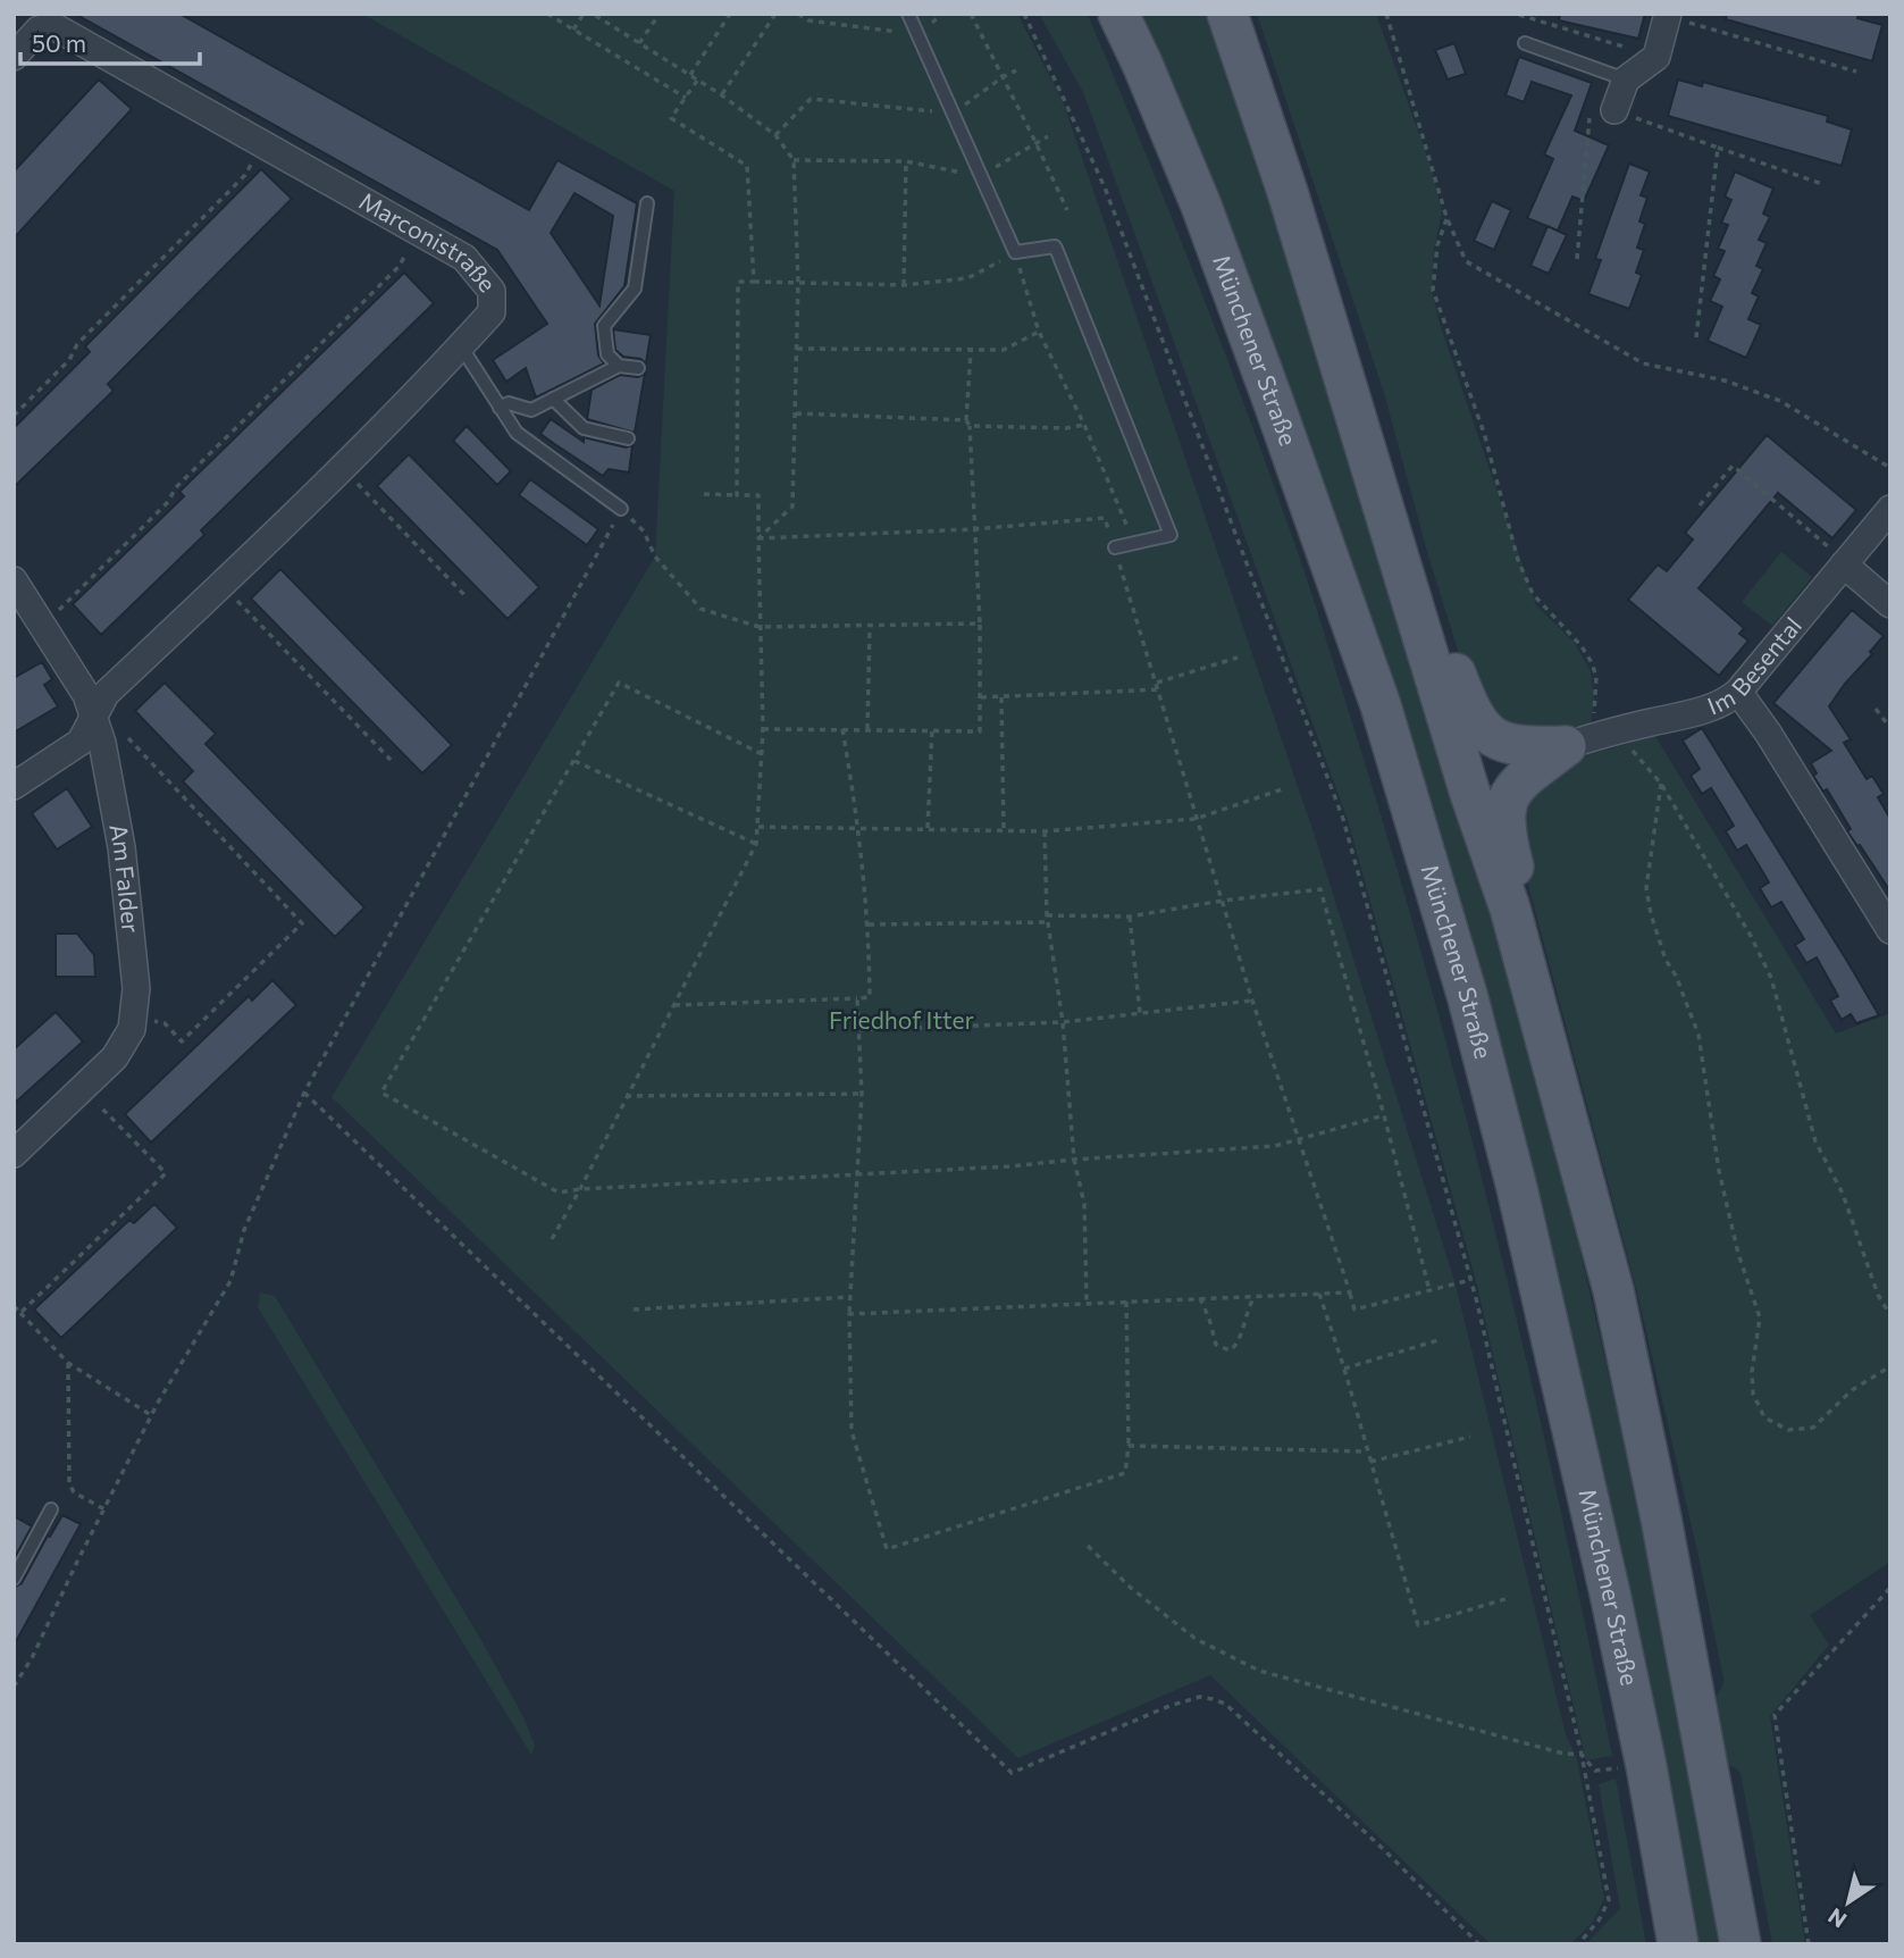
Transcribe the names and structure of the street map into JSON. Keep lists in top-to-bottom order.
{
  "streets": {
    "main road": ["Münchener Straße"],
    "street": ["Marconistraße", "Im Besental", "Am Falder"]
  },
  "crossings": [
    ["Marconistraße", "Am Falder"]
  ],
  "parks": ["Friedhof Itter"],
  "scale_bar": "50 m",
  "north": "bottom left"
}
